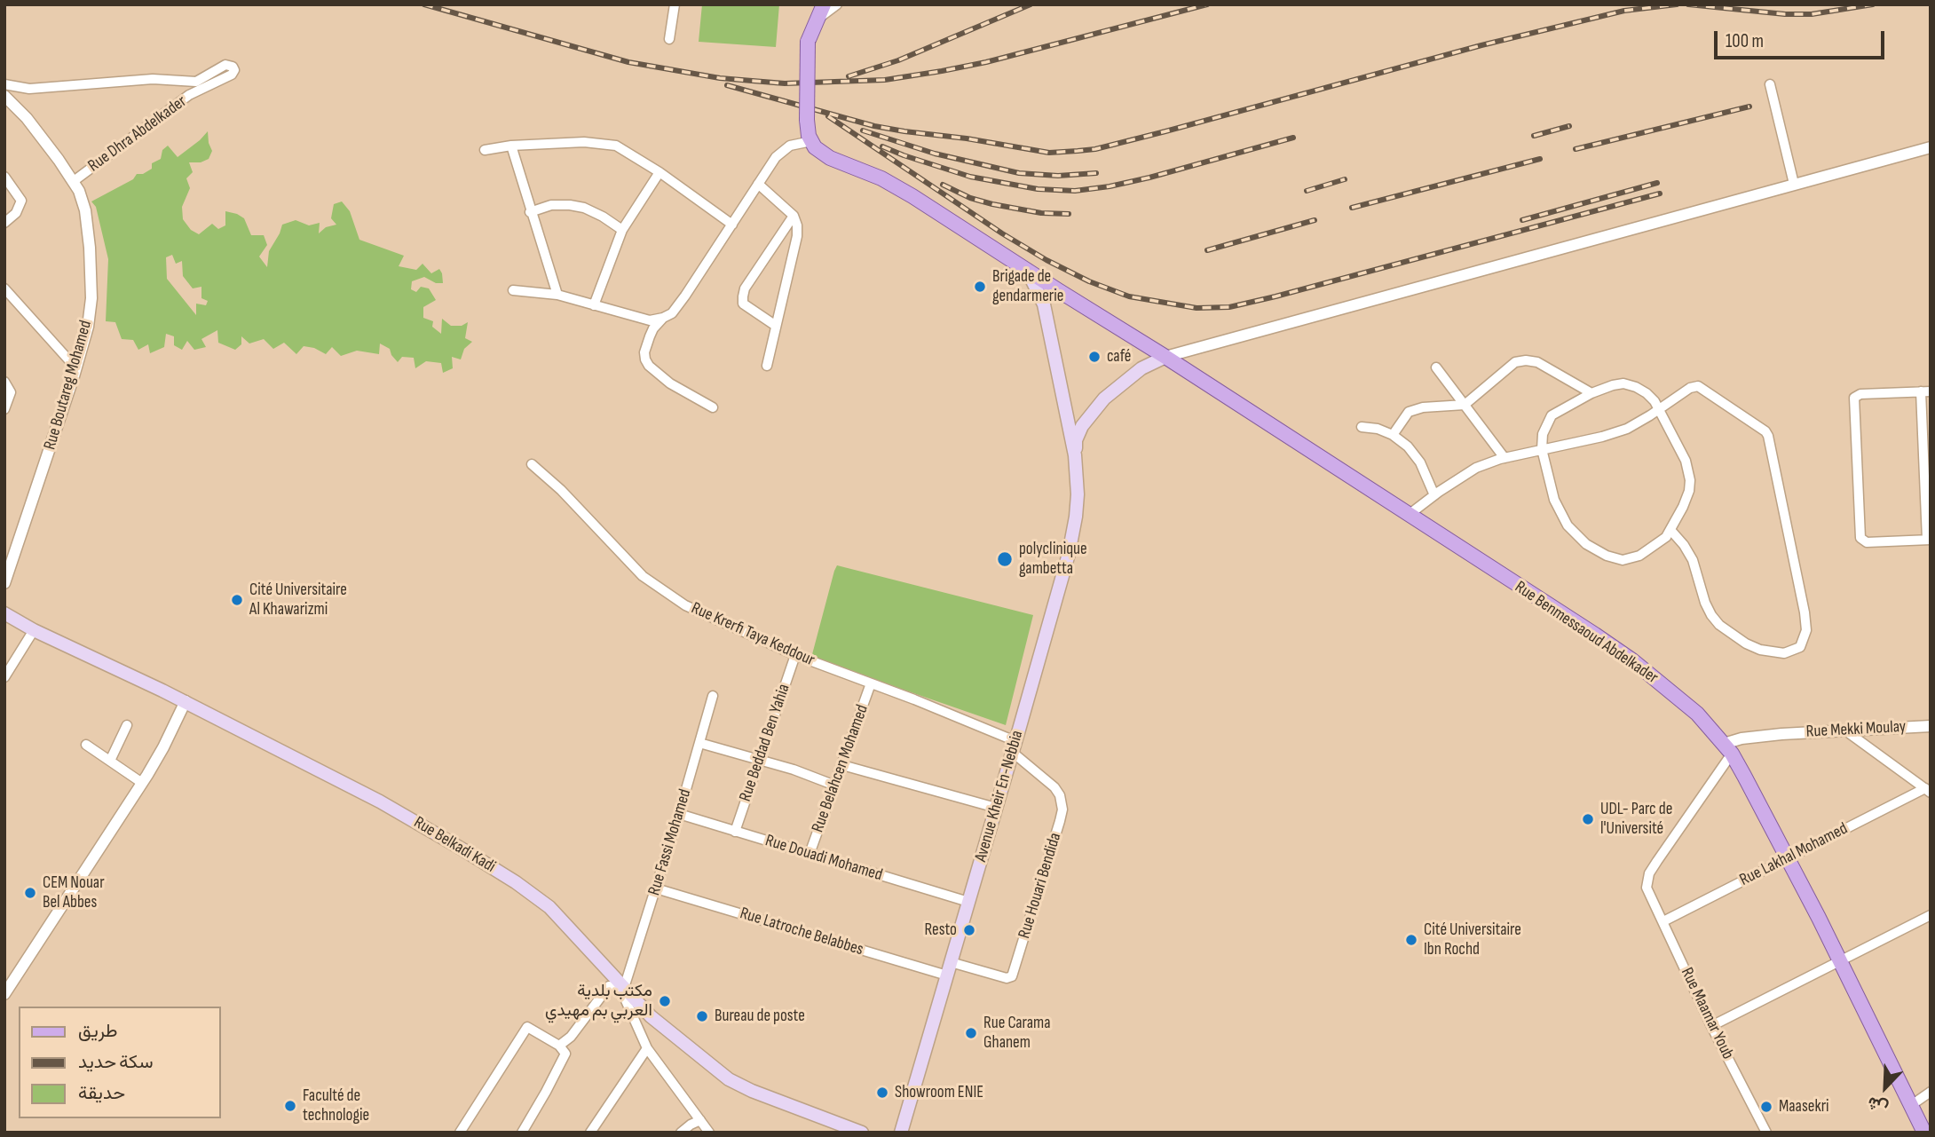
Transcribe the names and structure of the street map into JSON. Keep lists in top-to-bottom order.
{
  "streets": {
    "main road": ["Rue Benmessaoud Abdelkader", "Avenue Kheir En-Nebbia", "Rue Belkadi Kadi"],
    "street": [
      "Rue Dhra Abdelkader",
      "Rue Boutareg Mohamed",
      "Rue Krerfi Taya Keddour",
      "Rue Mekki Moulay",
      "Rue Beddad Ben Yahia",
      "Rue Belahcen Mohamed",
      "Rue Fassi Mohamed",
      "Rue Lakhal Mohamed",
      "Rue Douadi Mohamed",
      "Rue Houari Bendida",
      "Rue Latroche Belabbes",
      "Rue Maamar Youb"
    ]
  },
  "crossings": [
    ["Rue Dhra Abdelkader", "Rue Boutareg Mohamed"],
    ["Rue Benmessaoud Abdelkader", "Rue Mekki Moulay"],
    ["Rue Benmessaoud Abdelkader", "Rue Lakhal Mohamed"],
    ["Rue Benmessaoud Abdelkader", "Rue Maamar Youb"],
    ["Rue Krerfi Taya Keddour", "Rue Beddad Ben Yahia"],
    ["Rue Krerfi Taya Keddour", "Rue Belahcen Mohamed"],
    ["Rue Krerfi Taya Keddour", "Avenue Kheir En-Nebbia"],
    ["Rue Krerfi Taya Keddour", "Rue Houari Bendida"],
    ["Rue Mekki Moulay", "Rue Maamar Youb"],
    ["Rue Beddad Ben Yahia", "Rue Douadi Mohamed"],
    ["Rue Belahcen Mohamed", "Rue Douadi Mohamed"],
    ["Avenue Kheir En-Nebbia", "Rue Douadi Mohamed"],
    ["Avenue Kheir En-Nebbia", "Rue Houari Bendida"],
    ["Avenue Kheir En-Nebbia", "Rue Latroche Belabbes"],
    ["Rue Fassi Mohamed", "Rue Belkadi Kadi"],
    ["Rue Fassi Mohamed", "Rue Douadi Mohamed"],
    ["Rue Fassi Mohamed", "Rue Latroche Belabbes"],
    ["Rue Lakhal Mohamed", "Rue Maamar Youb"]
  ],
  "places": [
    "Brigade de gendarmerie",
    "café",
    "polyclinique gambetta",
    "Cité Universitaire Al Khawarizmi",
    "UDL- Parc de l'Université",
    "CEM Nouar Bel Abbes",
    "Resto",
    "Cité Universitaire Ibn Rochd",
    "مكتب بلدية العربي بم مهيدي",
    "Bureau de poste",
    "Rue Carama Ghanem",
    "Showroom ENIE",
    "Faculté de technologie",
    "Maasekri"
  ],
  "legend": ["طريق", "سكة حديد", "حديقة"],
  "scale_bar": "100 m",
  "north": "bottom left"
}
